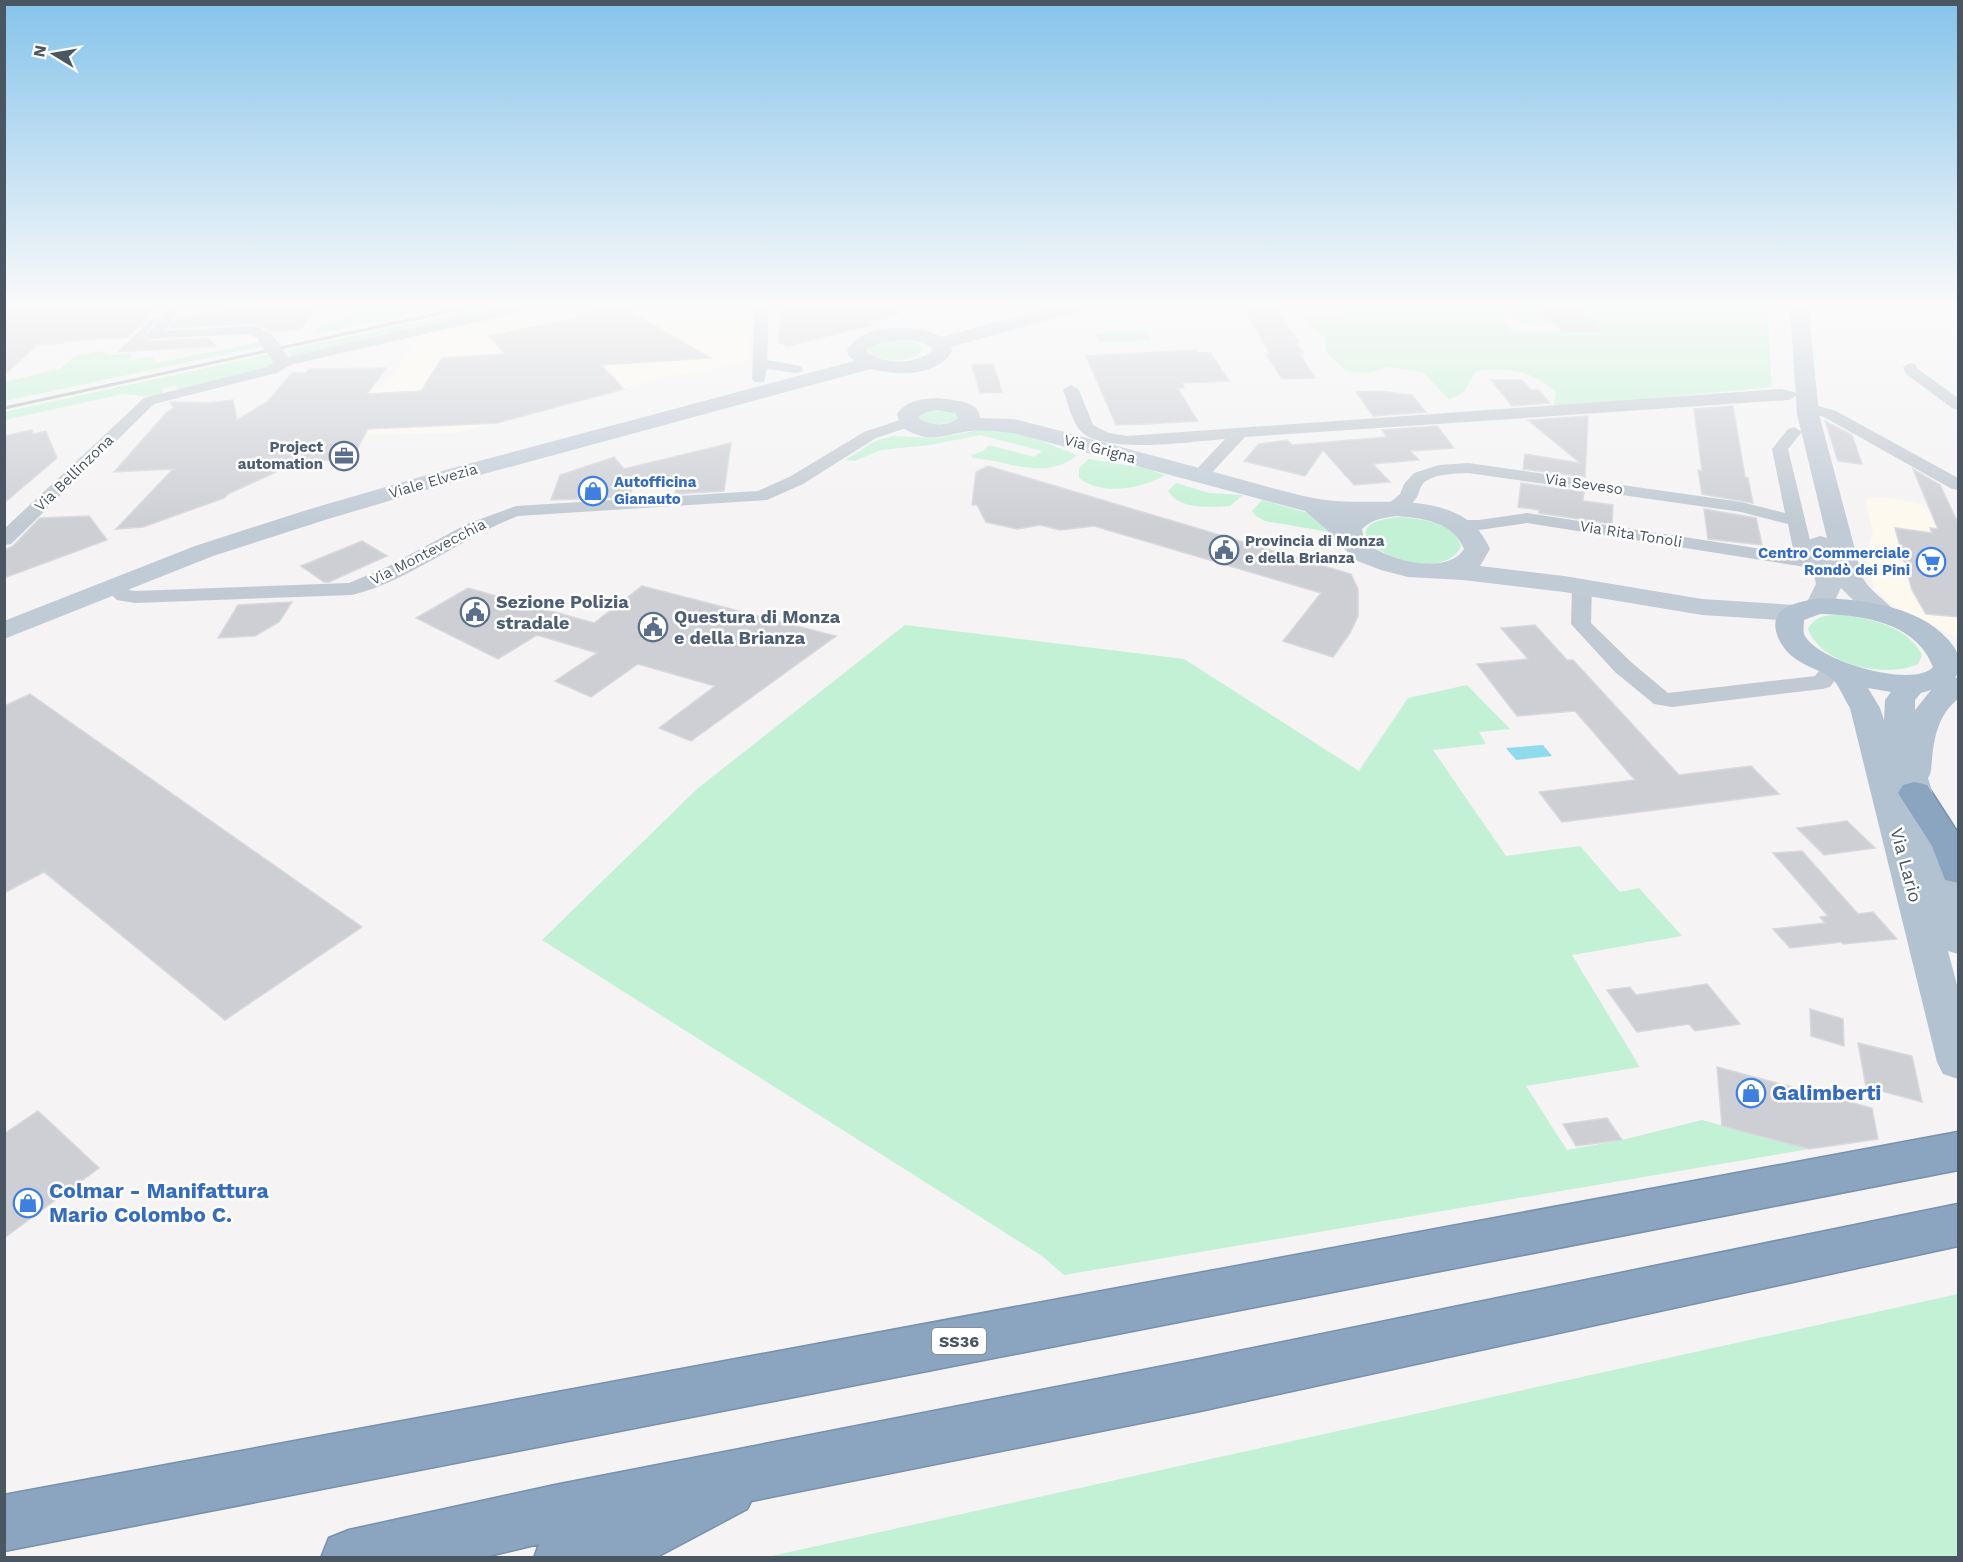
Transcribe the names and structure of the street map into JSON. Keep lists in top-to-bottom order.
{
  "streets": {
    "highway": ["SS36"],
    "main road": ["Via Grigna", "Viale Elvezia", "Via Lario"],
    "street": [
      "Via Bellinzona",
      "Via Seveso",
      "Via Rita Tonoli",
      "Via Montevecchia"
    ]
  },
  "crossings": [
    ["Via Grigna", "Via Rita Tonoli"],
    ["Viale Elvezia", "Via Montevecchia"],
    ["Via Seveso", "Via Rita Tonoli"]
  ],
  "places": {
    "office": ["Project automation"],
    "shop": ["Autofficina Gianauto", "Galimberti", "Colmar - Manifattura Mario Colombo C."],
    "public building": ["Provincia di Monza e della Brianza", "Sezione Polizia stradale", "Questura di Monza e della Brianza"],
    "supermarket": ["Centro Commerciale Rondò dei Pini"]
  },
  "north": "left"
}
